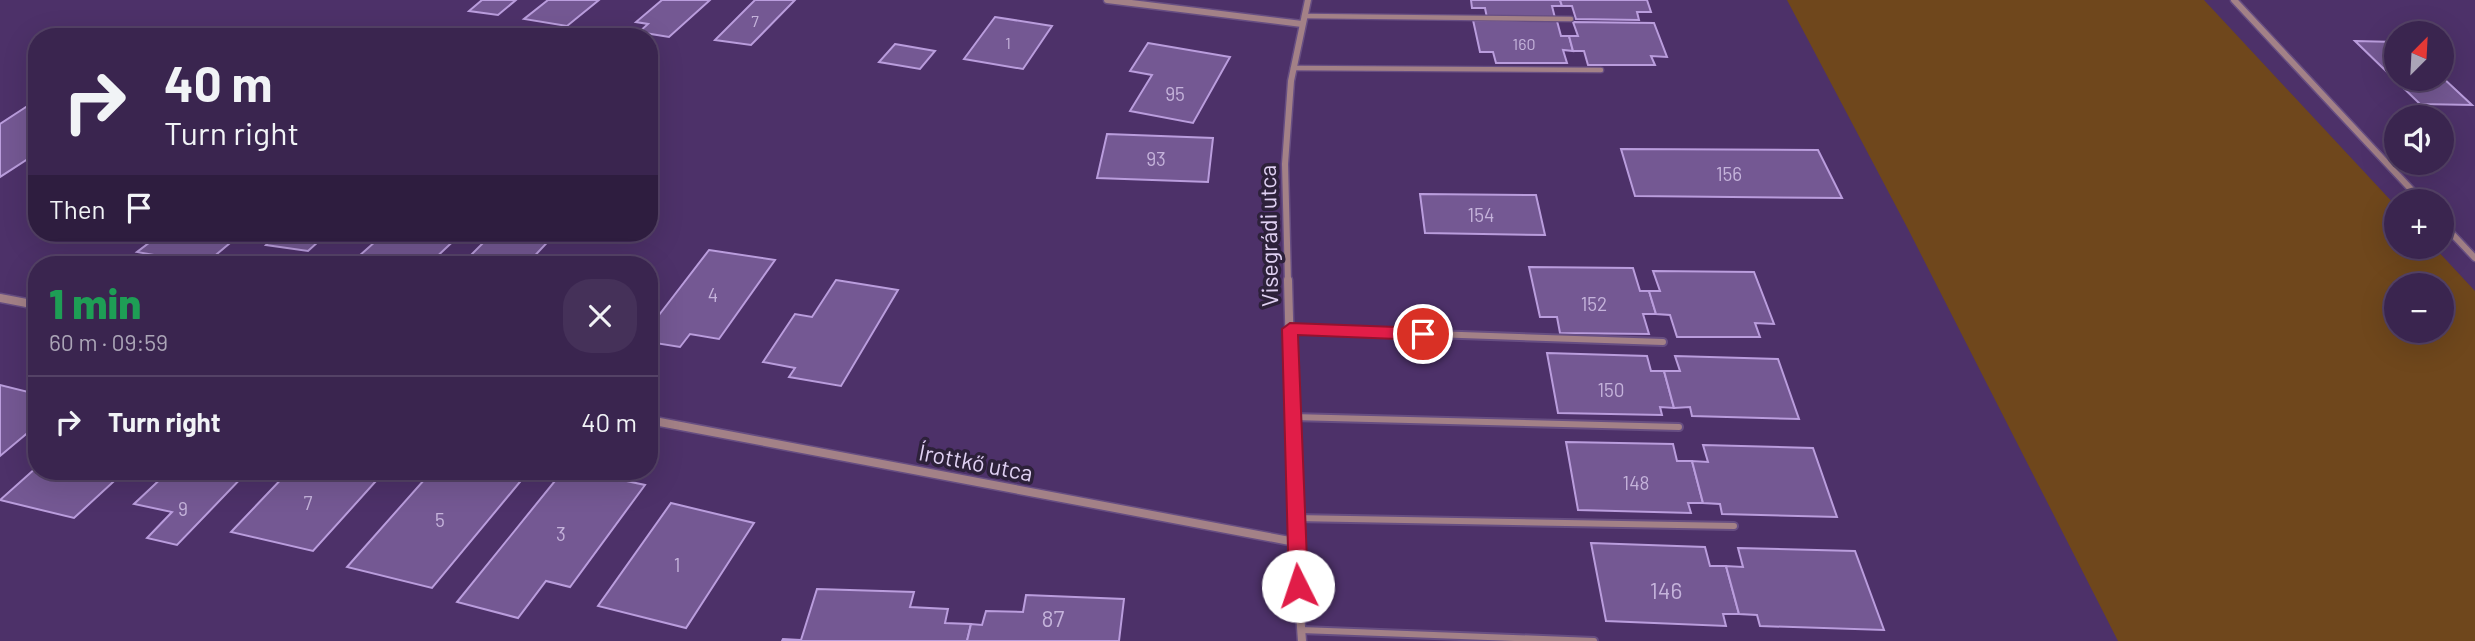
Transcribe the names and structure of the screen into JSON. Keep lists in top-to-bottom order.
{
  "streets": {
    "street": ["Visegrádi utca", "Írottkő utca"]
  },
  "crossings": [
    ["Visegrádi utca", "Írottkő utca"]
  ],
  "house_numbers": [
    "7",
    "1",
    "160",
    "95",
    "93",
    "156",
    "154",
    "4",
    "152",
    "150",
    "148",
    "7",
    "9",
    "5",
    "3",
    "1",
    "146",
    "87"
  ],
  "north": "top right",
  "page": {
    "map_buttons": ["+", "−"],
    "turn": ["40 m", "Turn right"],
    "then": "Then",
    "heading": ["1 min", "60 m · 09:59"],
    "list": [
      {
        "name": "Turn right",
        "value": "40 m"
      }
    ]
  }
}
